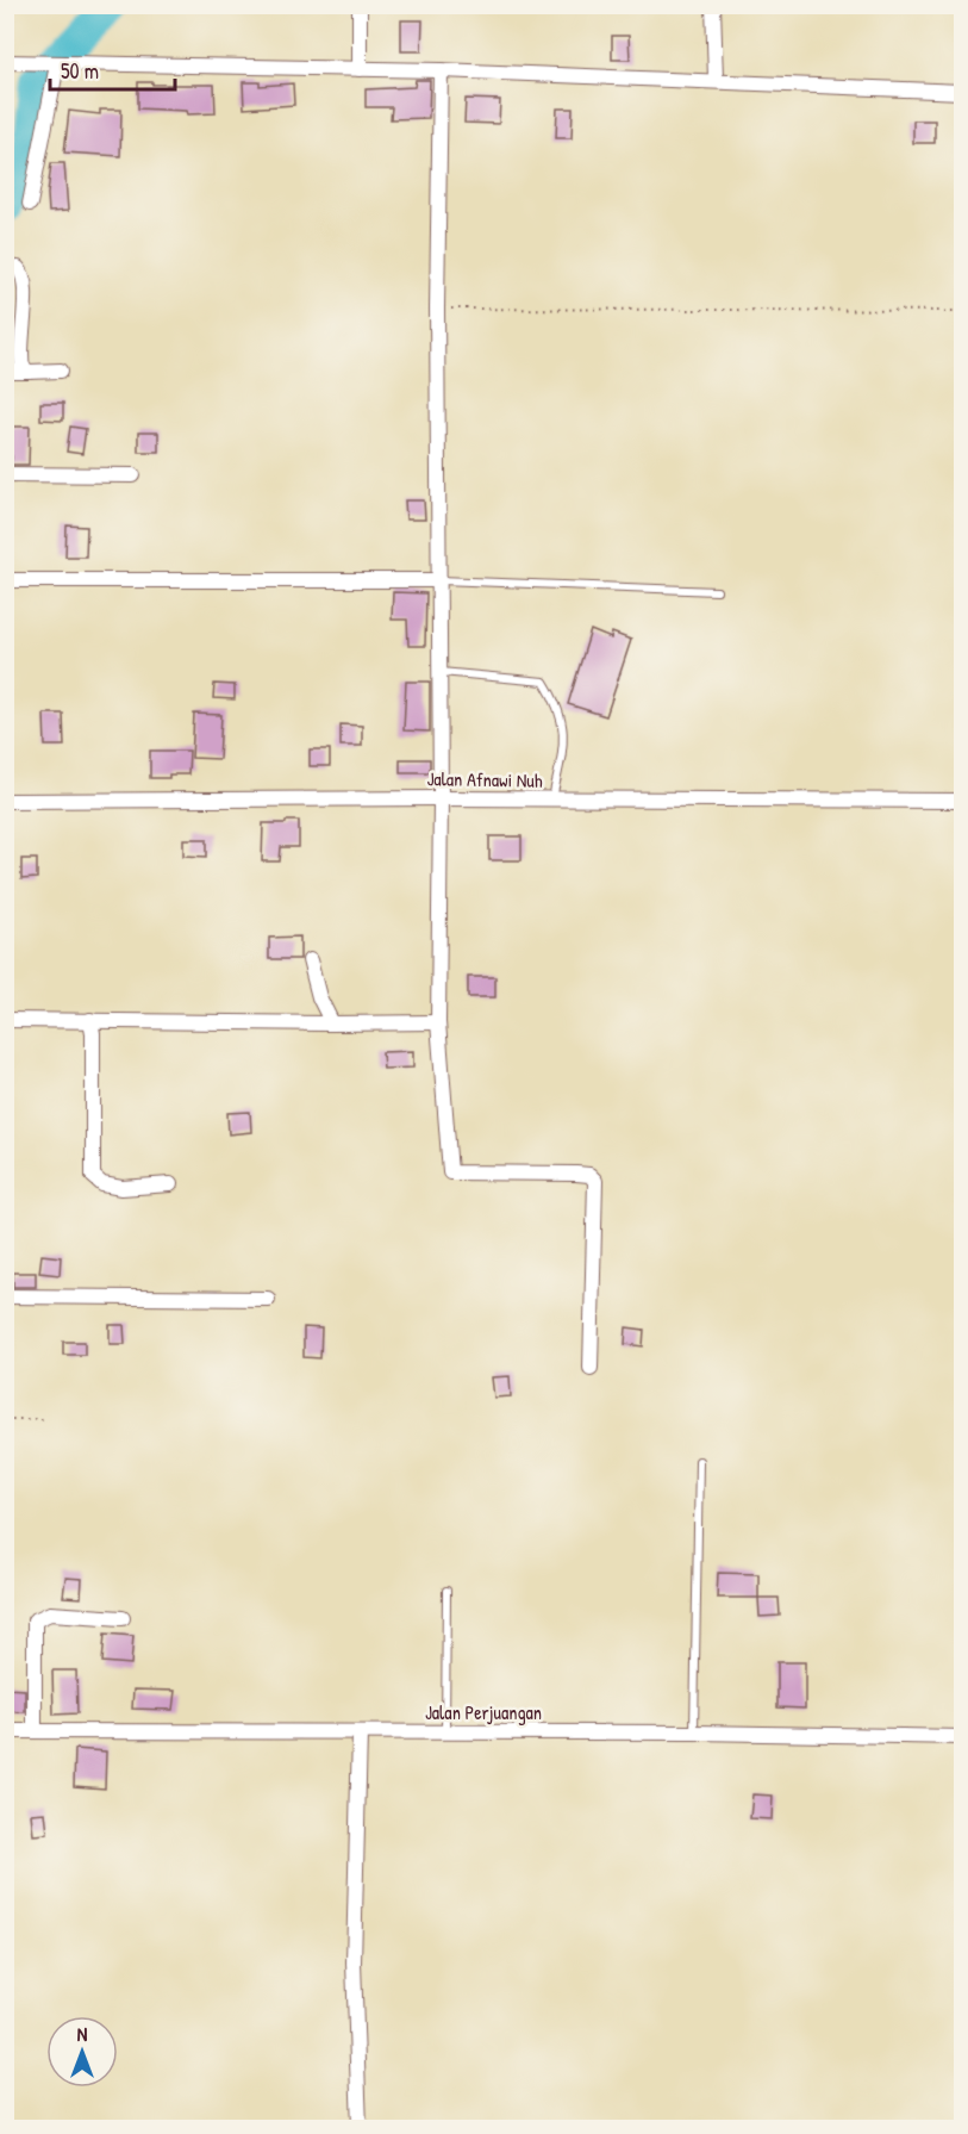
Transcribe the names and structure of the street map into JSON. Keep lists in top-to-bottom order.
{
  "streets": {
    "street": ["Jalan Afnawi Nuh", "Jalan Perjuangan"]
  },
  "scale_bar": "50 m",
  "north": "top"
}
